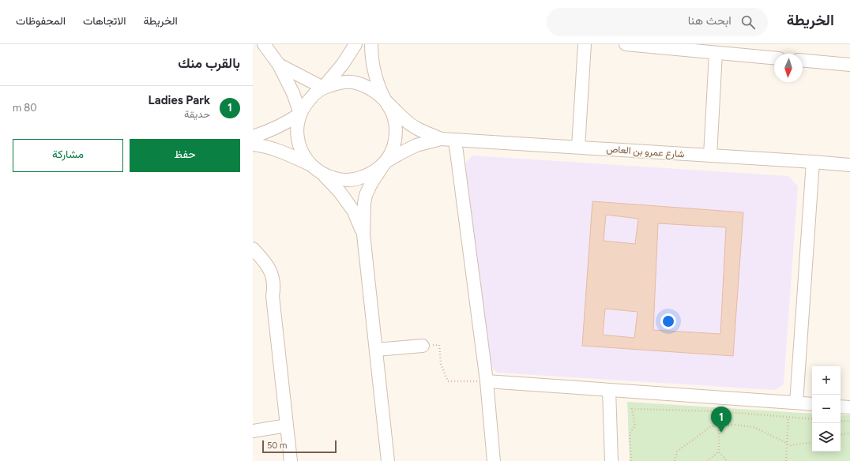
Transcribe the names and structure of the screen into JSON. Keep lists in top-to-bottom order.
{
  "streets": {
    "street": ["شارع عمرو بن العاص"]
  },
  "scale_bar": "50 m",
  "north": "bottom",
  "page": {
    "header": "الخريطة",
    "search": "ابحث هنا",
    "nav": ["الخريطة", "الاتجاهات", "المحفوظات"],
    "heading": "بالقرب منك",
    "list": [
      {
        "mark": "1",
        "name": "Ladies Park",
        "note": "حديقة",
        "value": "80 m"
      }
    ],
    "buttons": ["حفظ", "مشاركة"],
    "map_buttons": ["+", "−"],
    "pins": "1",
    "scale": "50 m"
  }
}
